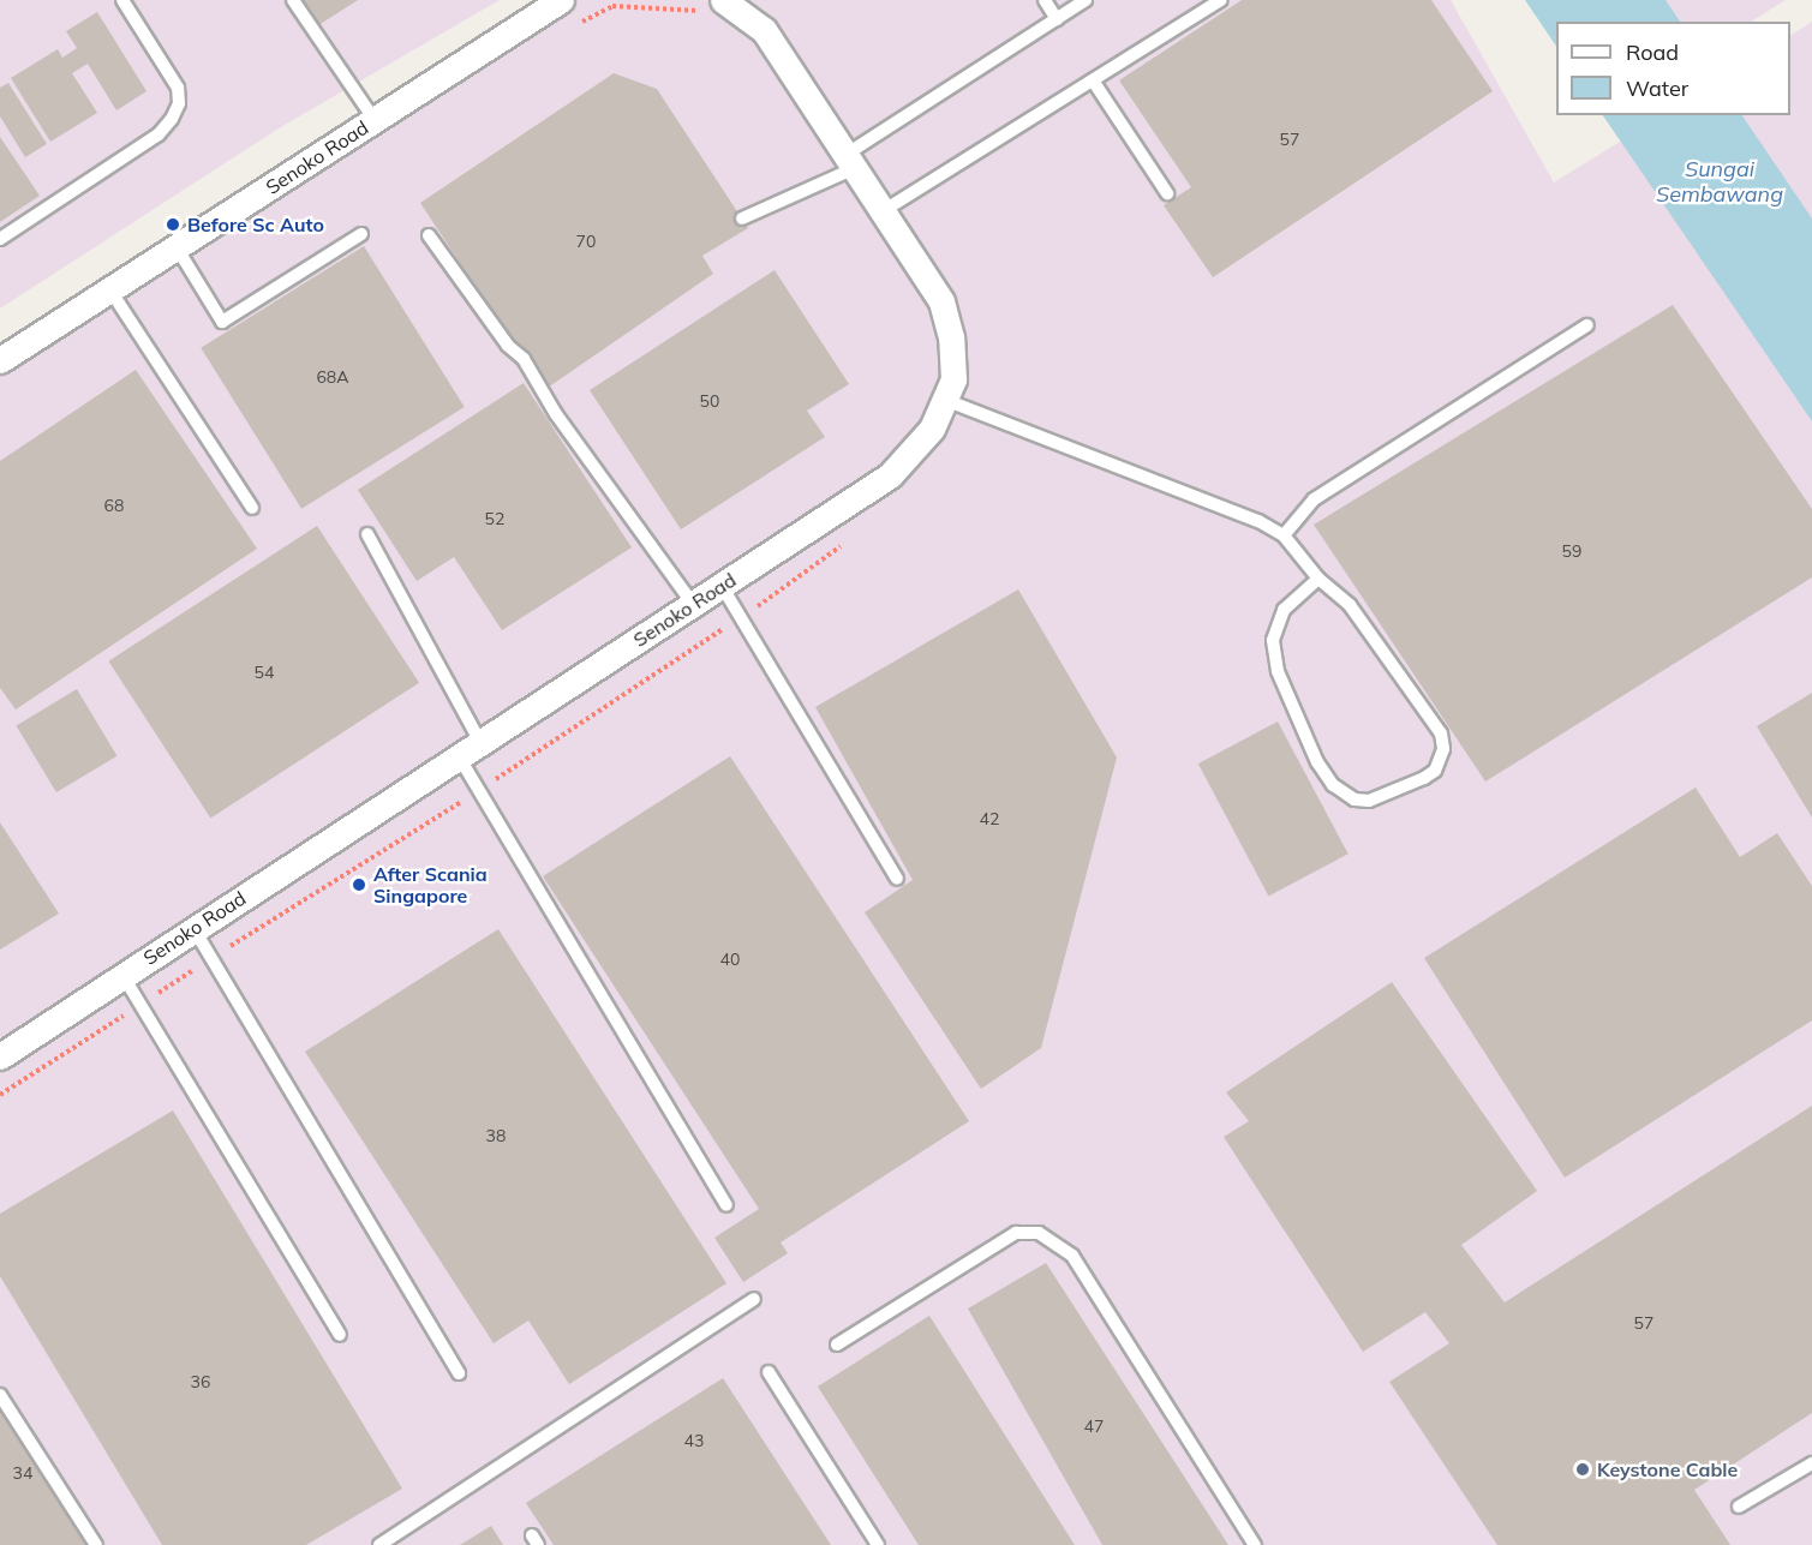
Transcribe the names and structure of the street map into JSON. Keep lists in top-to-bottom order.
{
  "streets": {
    "street": ["Senoko Road"]
  },
  "water": ["Sungai Sembawang"],
  "places": ["Before Sc Auto", "After Scania Singapore", "Keystone Cable"],
  "house_numbers": [
    "57",
    "70",
    "68A",
    "50",
    "68",
    "52",
    "59",
    "54",
    "42",
    "40",
    "38",
    "57",
    "36",
    "47",
    "43",
    "34"
  ],
  "legend": ["Road", "Water"]
}
